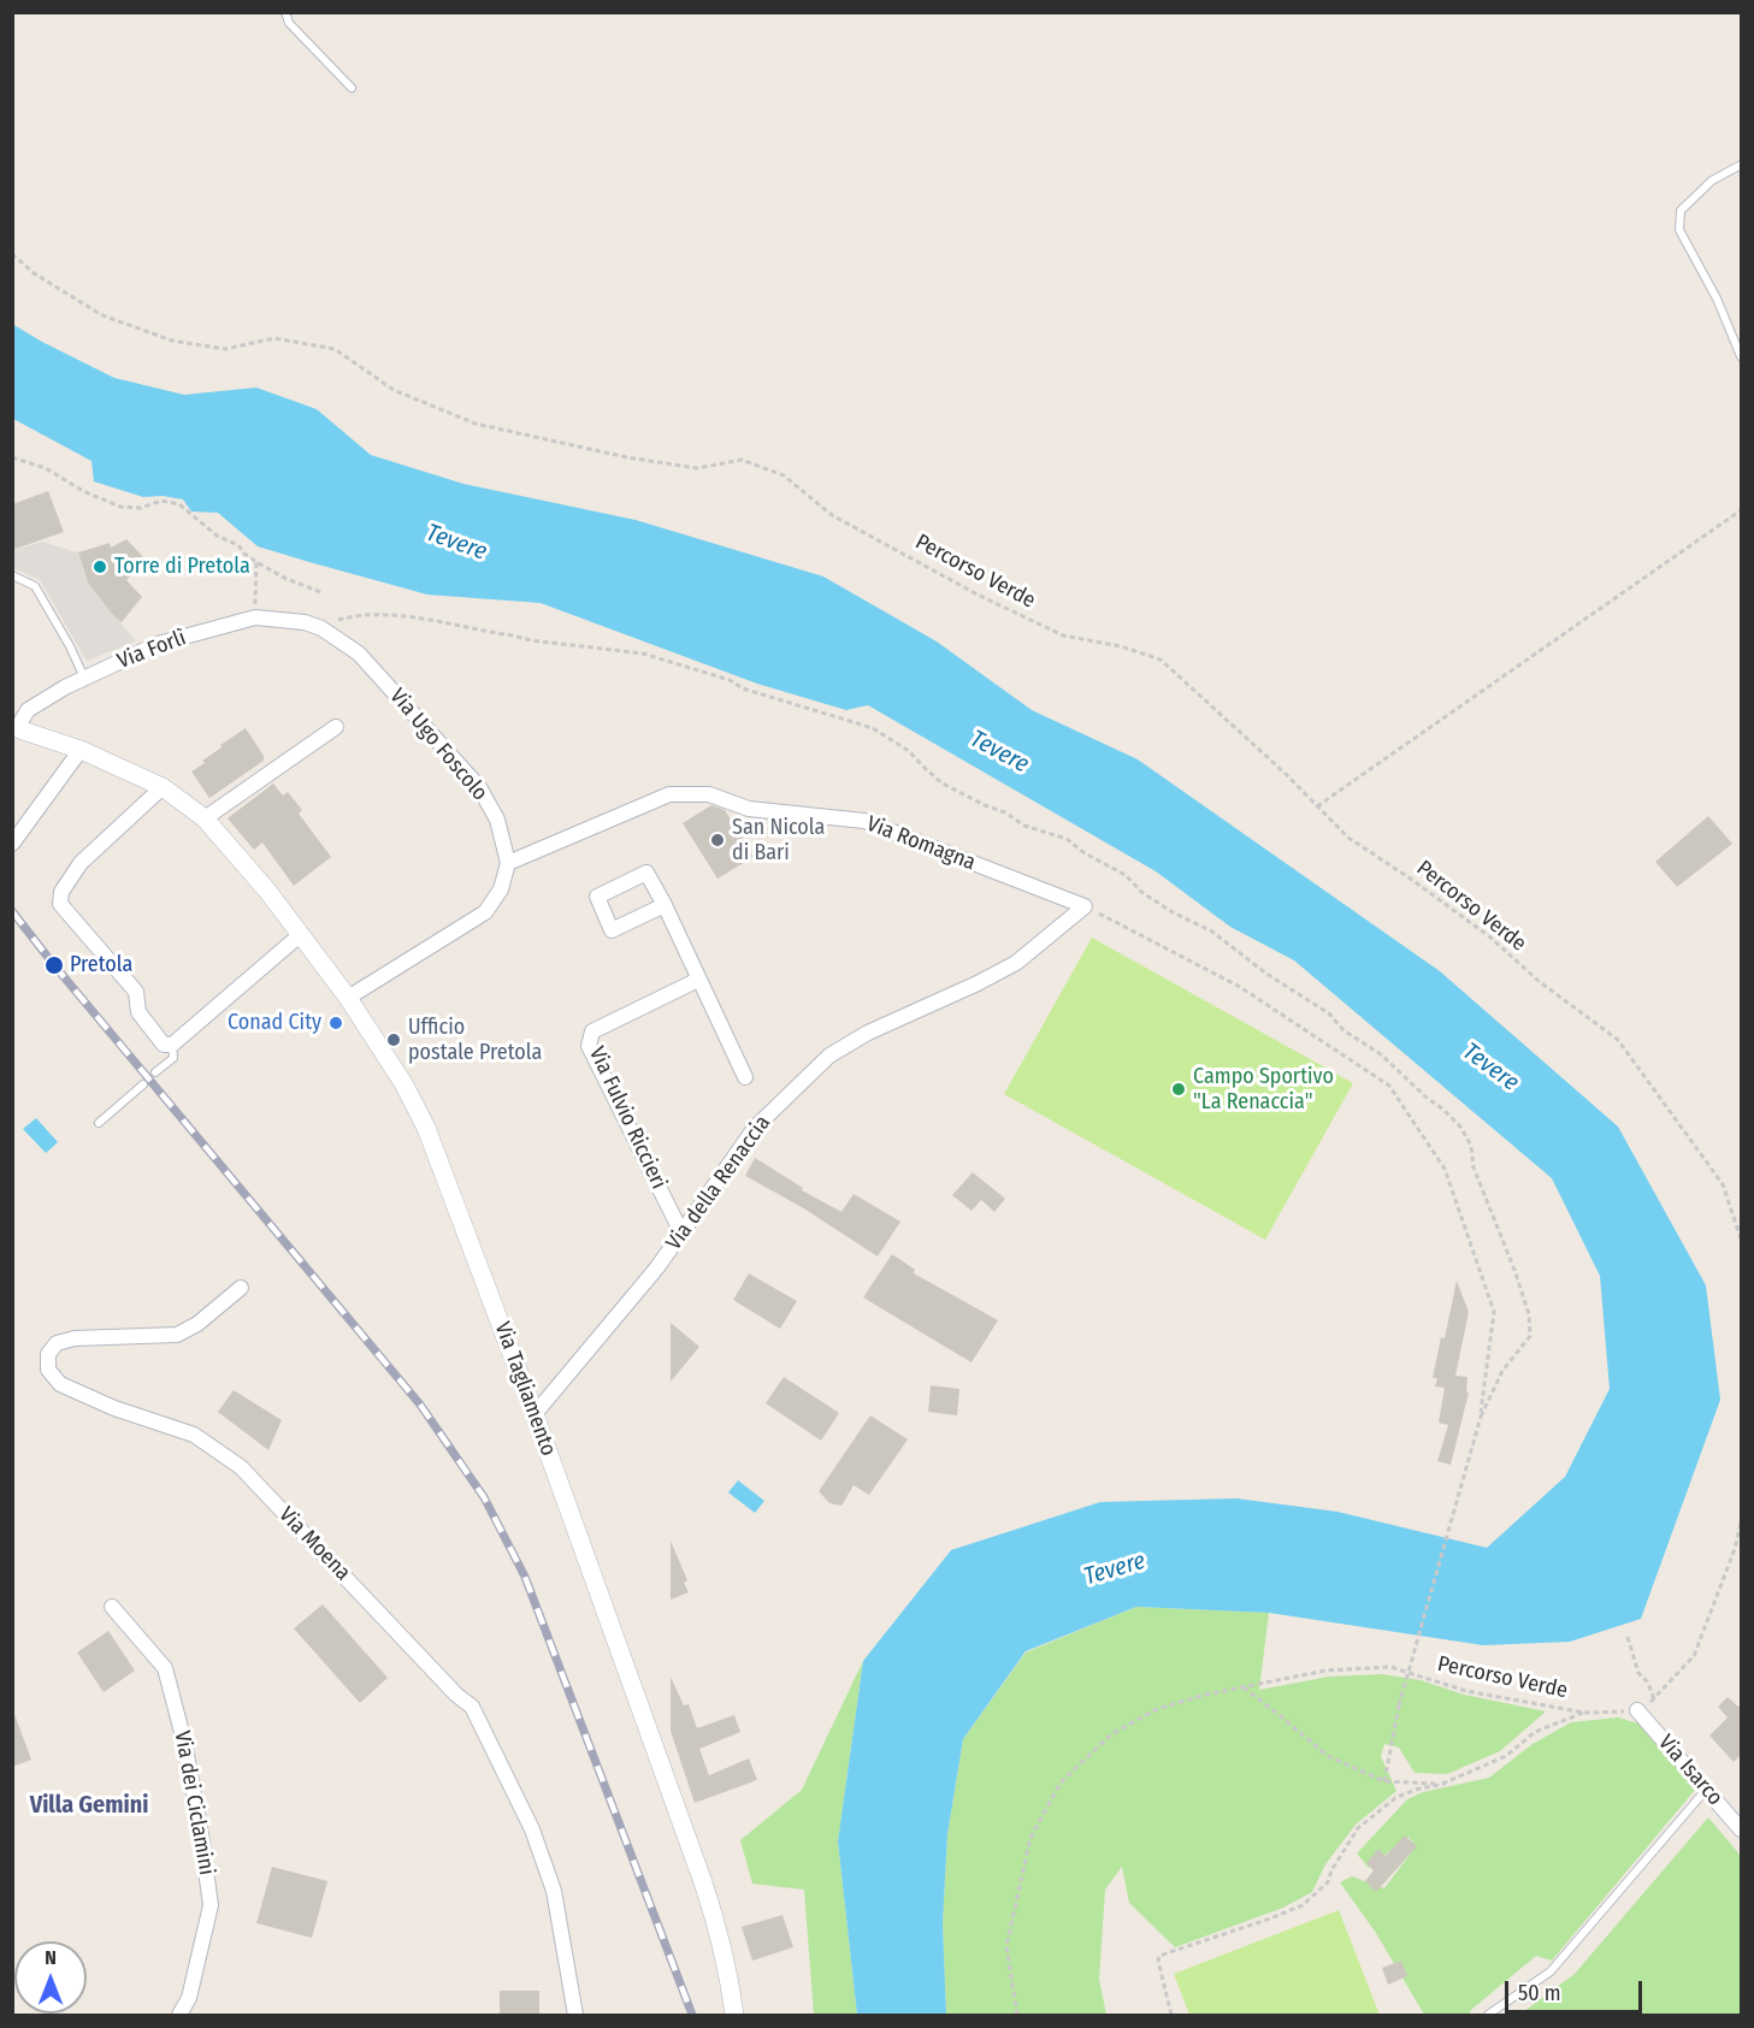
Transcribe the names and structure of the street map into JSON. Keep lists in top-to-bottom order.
{
  "streets": {
    "street": [
      "Via Forlì",
      "Via Ugo Foscolo",
      "Via Romagna",
      "Via Fulvio Riccieri",
      "Via della Renaccia",
      "Via Tagliamento",
      "Via Moena",
      "Via Isarco",
      "Via dei Ciclamini"
    ],
    "path": ["Percorso Verde"]
  },
  "crossings": [
    ["Via Forlì", "Via Ugo Foscolo"],
    ["Via Forlì", "Via Tagliamento"],
    ["Via Ugo Foscolo", "Via Romagna"],
    ["Via Romagna", "Via della Renaccia"],
    ["Via Fulvio Riccieri", "Via della Renaccia"],
    ["Via della Renaccia", "Via Tagliamento"]
  ],
  "districts": ["Villa Gemini"],
  "water": ["Tevere"],
  "places": [
    "Torre di Pretola",
    "San Nicola di Bari",
    "Pretola",
    "Conad City",
    "Ufficio postale Pretola",
    "Campo Sportivo \"La Renaccia\""
  ],
  "scale_bar": "50 m",
  "north": "top"
}
